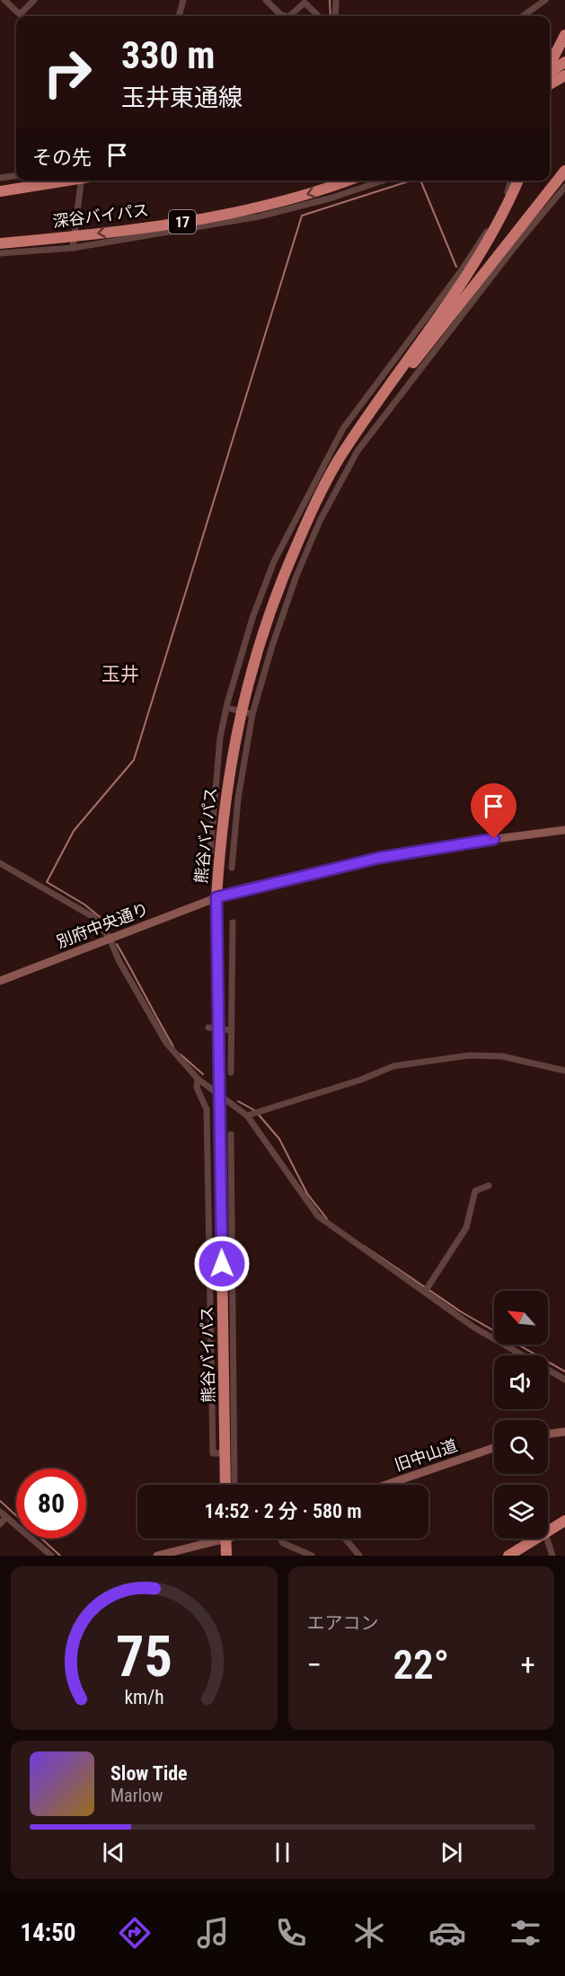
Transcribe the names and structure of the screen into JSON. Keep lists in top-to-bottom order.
{
  "streets": {
    "highway": ["深谷バイパス", "17", "熊谷バイパス"],
    "street": ["別府中央通り", "旧中山道"]
  },
  "crossings": [
    ["熊谷バイパス", "別府中央通り"]
  ],
  "one_way": ["深谷バイパス"],
  "districts": ["玉井"],
  "north": "top left",
  "page": {
    "turn": ["330 m", "玉井東通線"],
    "then": "その先",
    "limit": "80",
    "trip": "14:52 · 2 分 · 580 m",
    "tile": "エアコン",
    "heat": ["−", "22°", "+"],
    "song": ["Slow Tide", "Marlow"],
    "tabs": "14:50",
    "gauge": ["75", "km/h"]
  }
}
